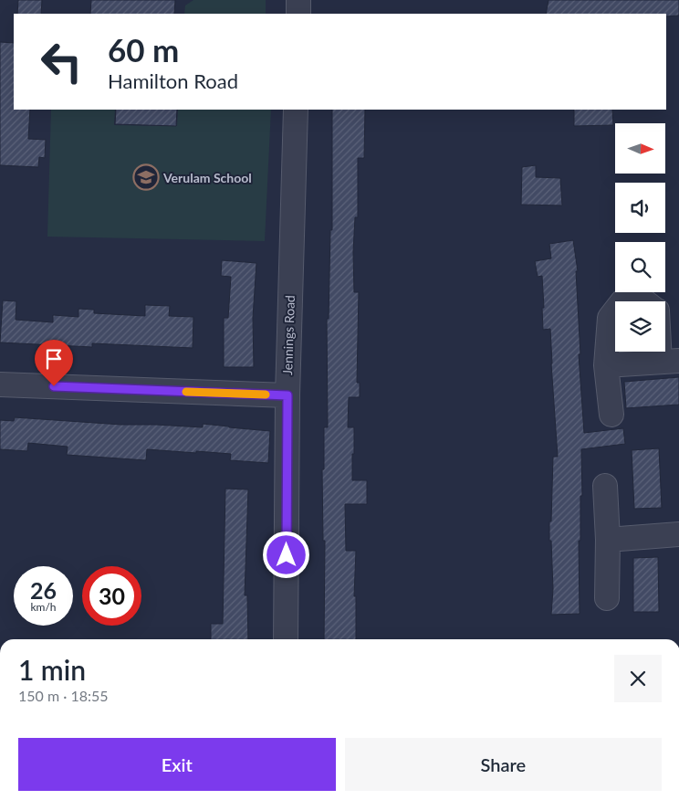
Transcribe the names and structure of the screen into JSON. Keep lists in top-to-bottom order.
{
  "streets": {
    "street": ["Jennings Road"]
  },
  "places": {
    "school or university": ["Verulam School"]
  },
  "north": "right",
  "page": {
    "turn": ["60 m", "Hamilton Road"],
    "speed": "26 km/h",
    "limit": "30",
    "heading": ["1 min", "150 m · 18:55"],
    "buttons": ["Exit", "Share"]
  }
}
